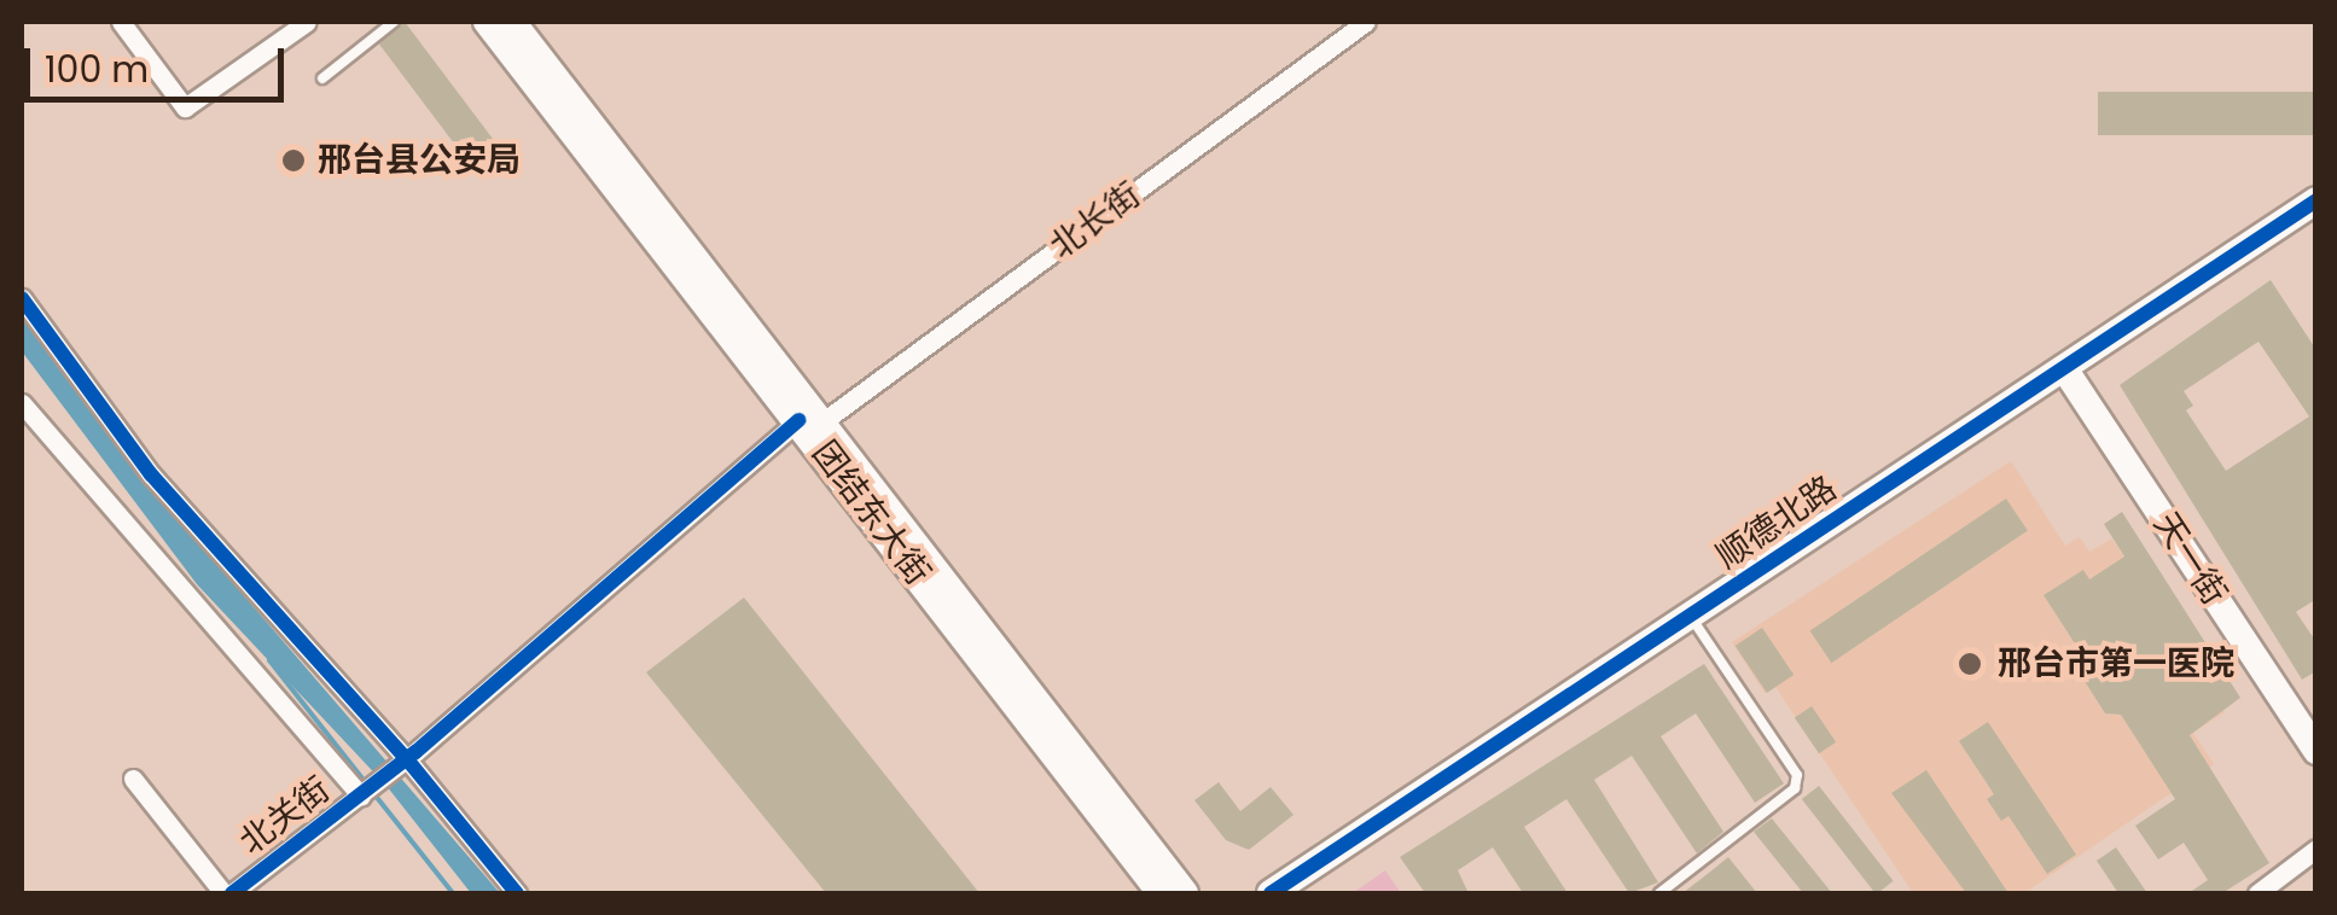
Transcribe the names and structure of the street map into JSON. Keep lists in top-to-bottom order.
{
  "streets": {
    "main road": ["团结东大街", "顺德北路", "天一街"],
    "street": ["北长街", "北关街"]
  },
  "crossings": [
    ["北长街", "团结东大街"],
    ["北长街", "北关街"],
    ["顺德北路", "天一街"]
  ],
  "places": ["邢台县公安局", "邢台市第一医院"],
  "scale_bar": "100 m"
}
